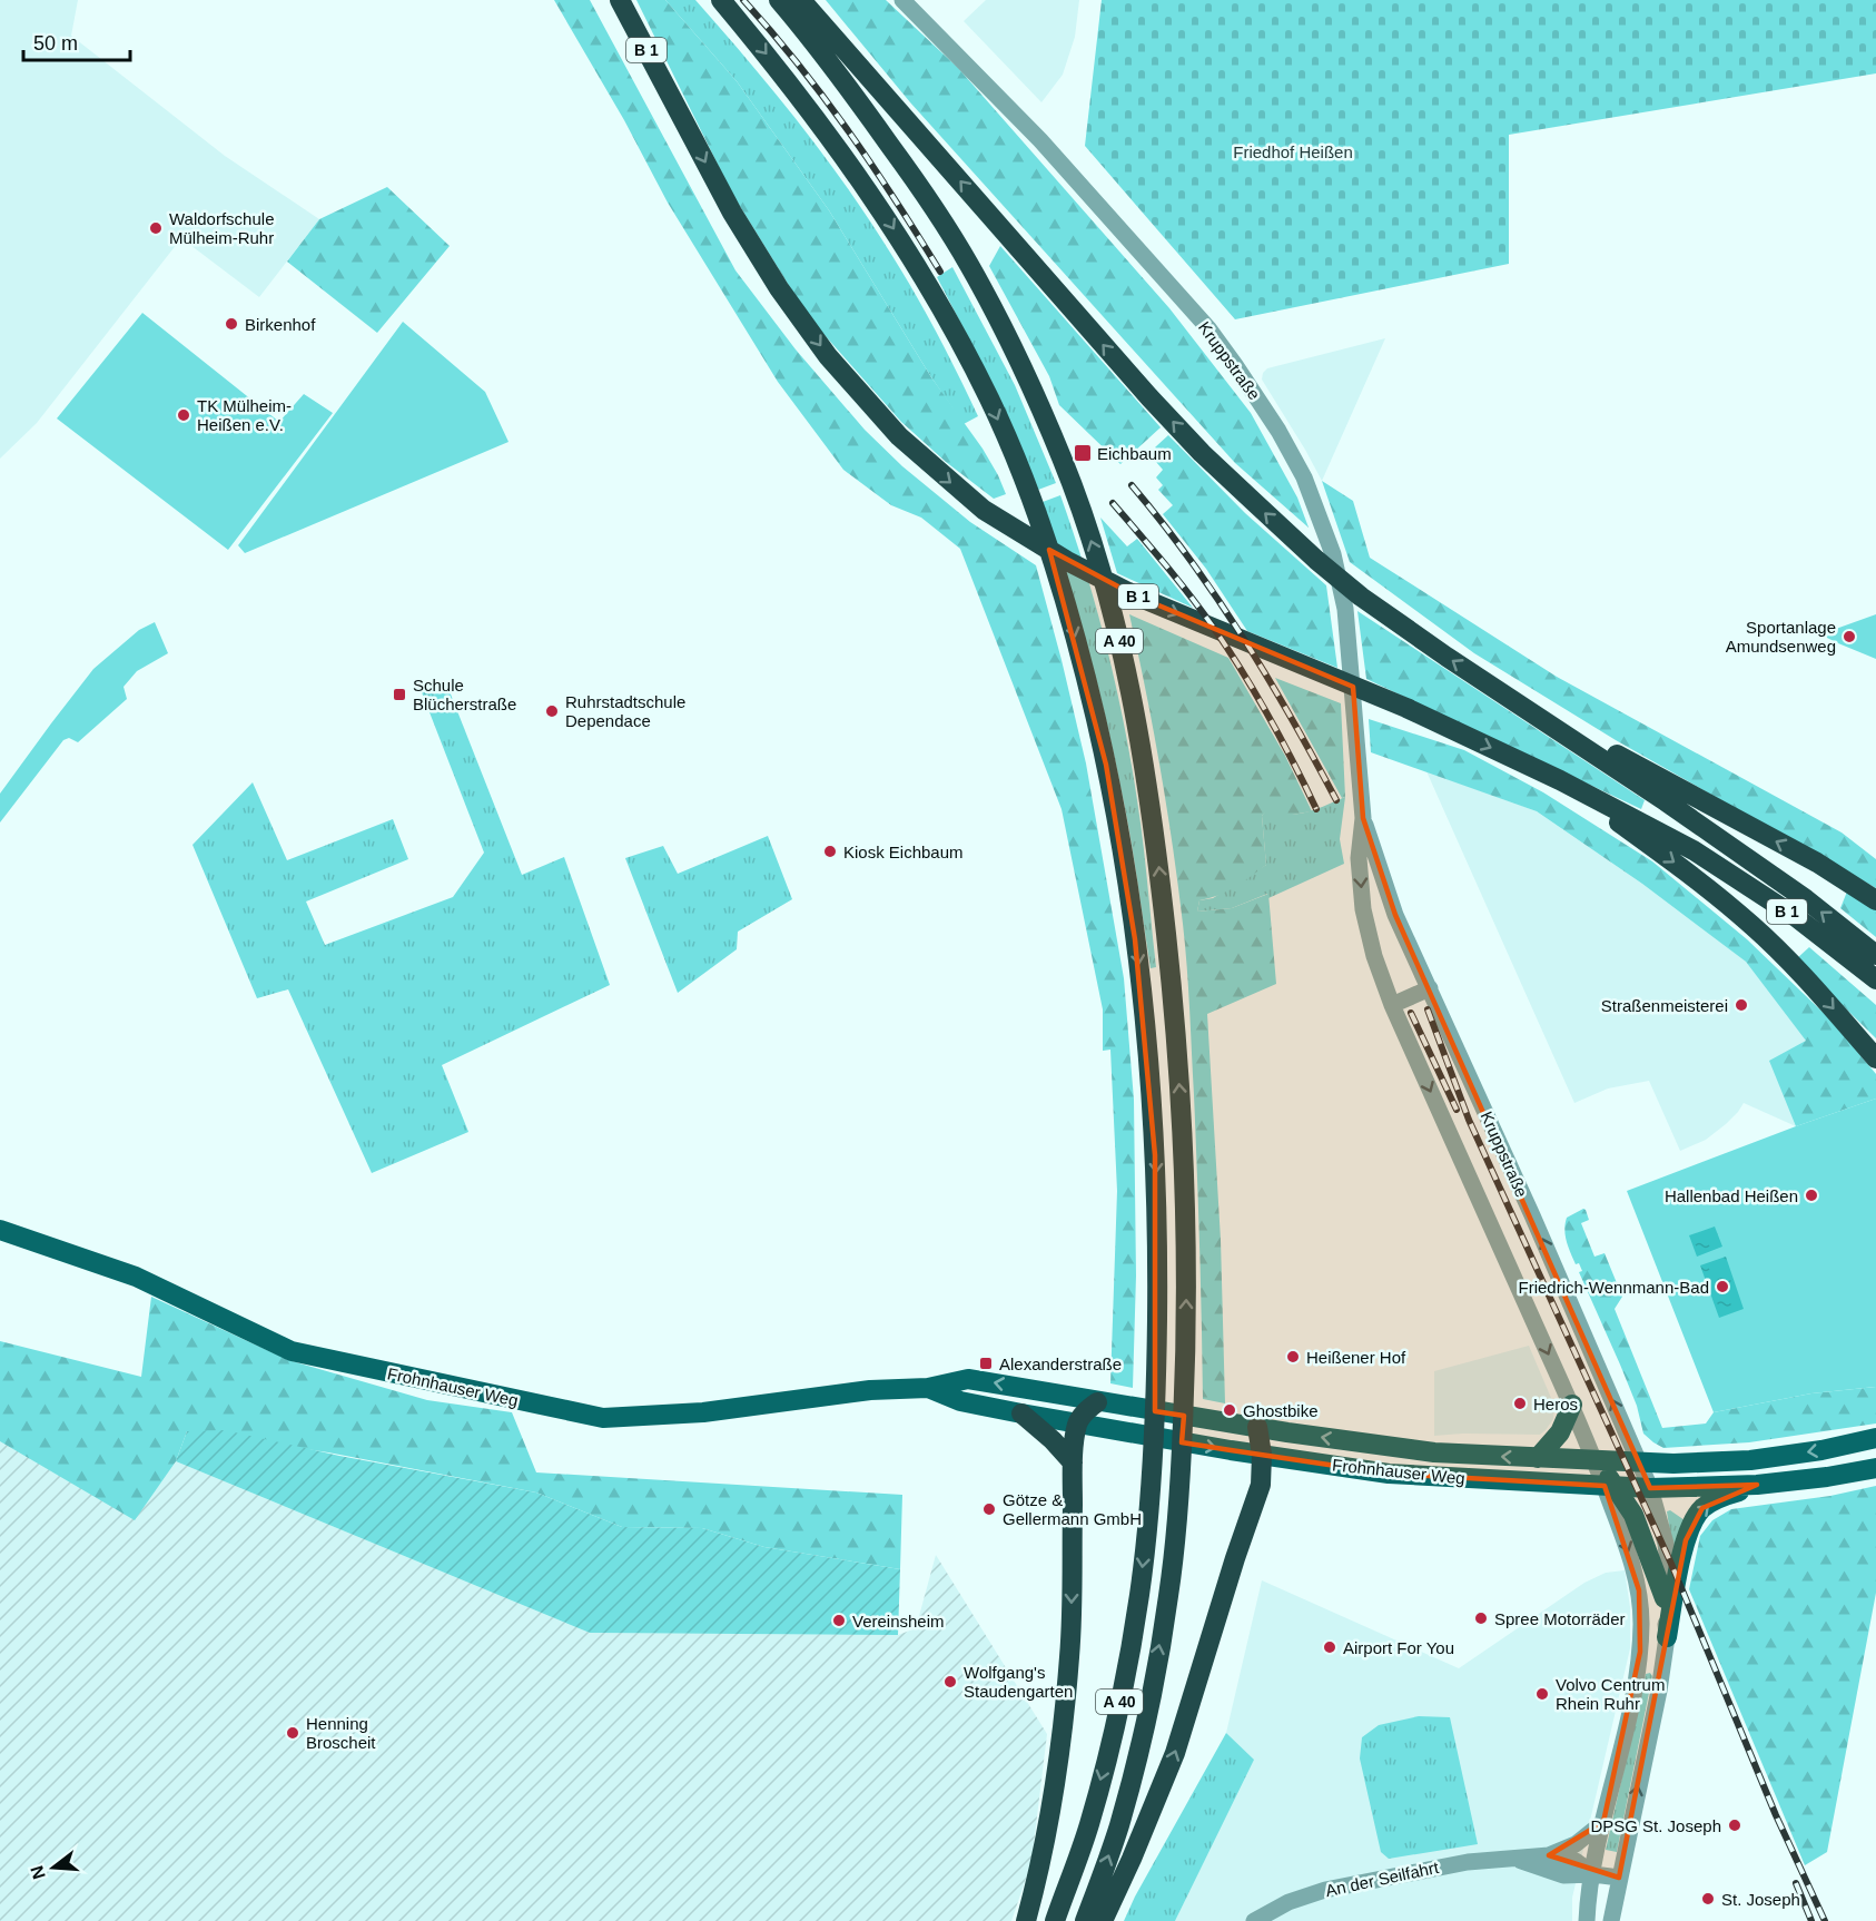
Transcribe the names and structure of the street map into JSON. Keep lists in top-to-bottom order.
{
  "streets": {
    "highway": ["B 1", "A 40"],
    "main road": ["Frohnhauser Weg"],
    "street": ["Kruppstraße", "An der Seilfahrt"]
  },
  "crossings": [
    ["Kruppstraße", "Frohnhauser Weg"],
    ["Kruppstraße", "An der Seilfahrt"]
  ],
  "parks": ["Friedhof Heißen"],
  "places": {
    "other": [
      "Waldorfschule Mülheim-Ruhr",
      "Birkenhof",
      "TK Mülheim- Heißen e.V.",
      "Sportanlage Amundsenweg",
      "Ruhrstadtschule Dependace",
      "Kiosk Eichbaum",
      "Straßenmeisterei",
      "Hallenbad Heißen",
      "Friedrich-Wennmann-Bad",
      "Heißener Hof",
      "Heros",
      "Ghostbike",
      "Götze & Gellermann GmbH",
      "Spree Motorräder",
      "Vereinsheim",
      "Airport For You",
      "Wolfgang's Staudengarten",
      "Volvo Centrum Rhein Ruhr",
      "Henning Broscheit",
      "DPSG St. Joseph",
      "St. Joseph"
    ],
    "transit": ["Eichbaum", "Schule Blücherstraße", "Alexanderstraße"]
  },
  "scale_bar": "50 m",
  "north": "left"
}
